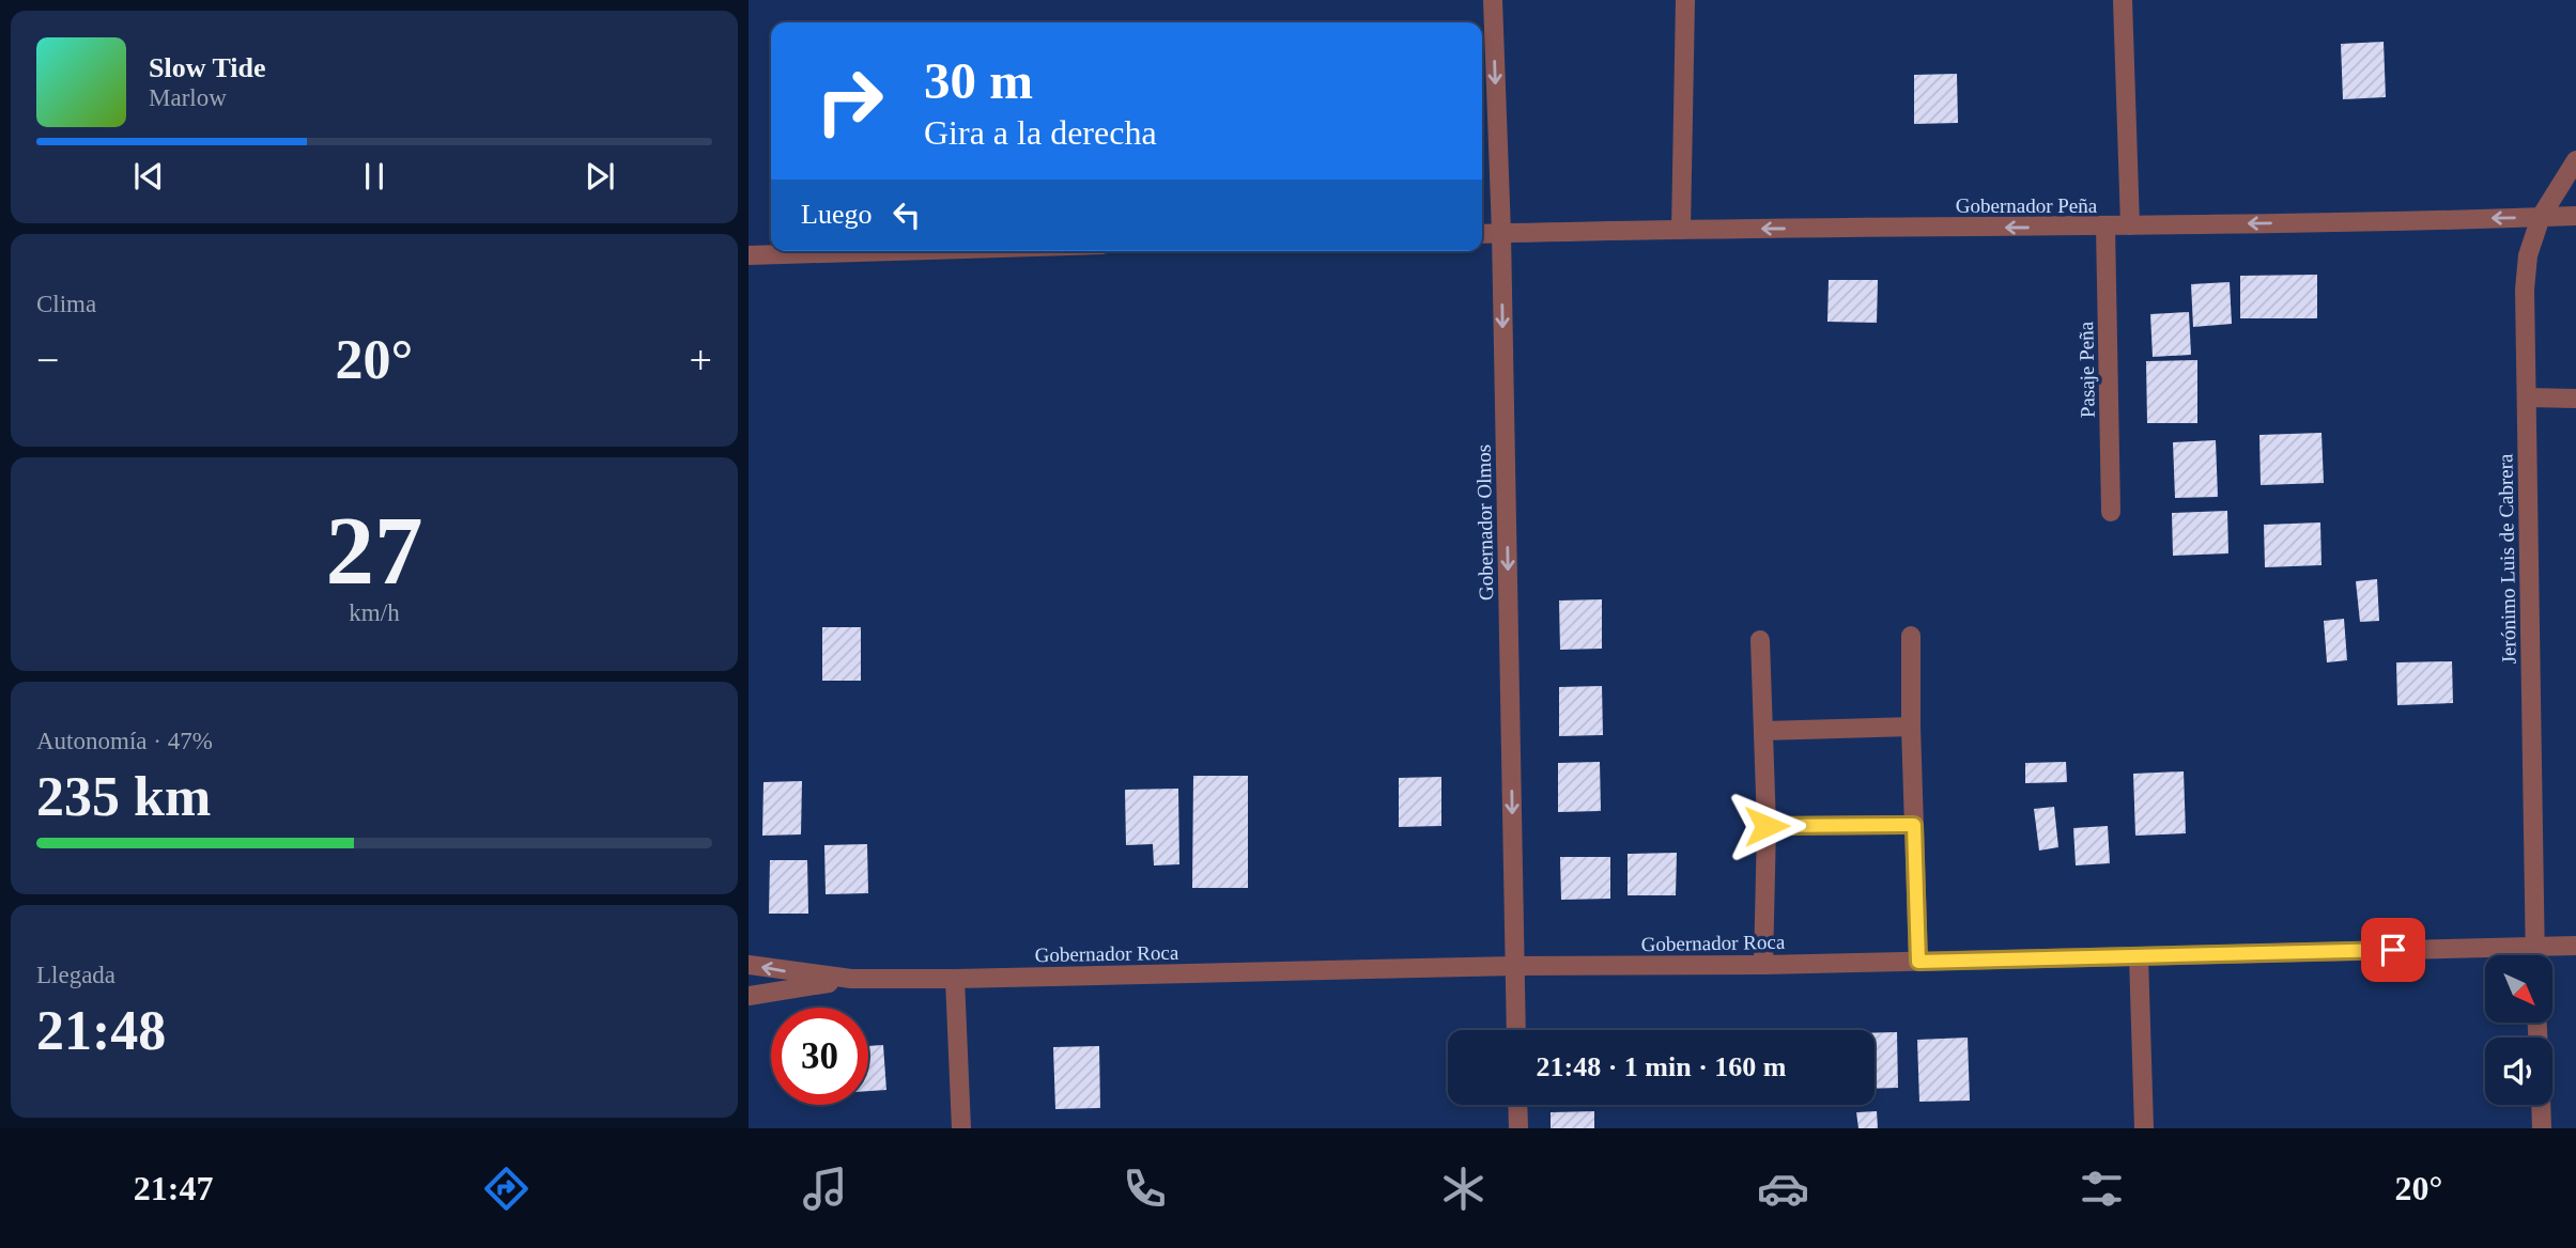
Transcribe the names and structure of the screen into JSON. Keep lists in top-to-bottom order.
{
  "streets": {
    "street": [
      "Gobernador Peña",
      "Pasaje Peña",
      "Gobernador Olmos",
      "Jerónimo Luis de Cabrera",
      "Gobernador Roca"
    ]
  },
  "crossings": [
    ["Gobernador Peña", "Pasaje Peña"],
    ["Gobernador Peña", "Gobernador Olmos"],
    ["Gobernador Peña", "Jerónimo Luis de Cabrera"],
    ["Gobernador Olmos", "Gobernador Roca"],
    ["Jerónimo Luis de Cabrera", "Gobernador Roca"]
  ],
  "one_way": ["Gobernador Peña", "Gobernador Olmos"],
  "north": "bottom right",
  "page": {
    "turn": ["30 m", "Gira a la derecha"],
    "song": ["Slow Tide", "Marlow"],
    "then": "Luego",
    "tile": [
      "Clima",
      ["27", "km/h"],
      ["Autonomía · 47%", "235 km"],
      ["Llegada", "21:48"]
    ],
    "heat": ["−", "20°", "+"],
    "limit": "30",
    "trip": "21:48 · 1 min · 160 m",
    "tabs": ["21:47", "20°"]
  }
}
